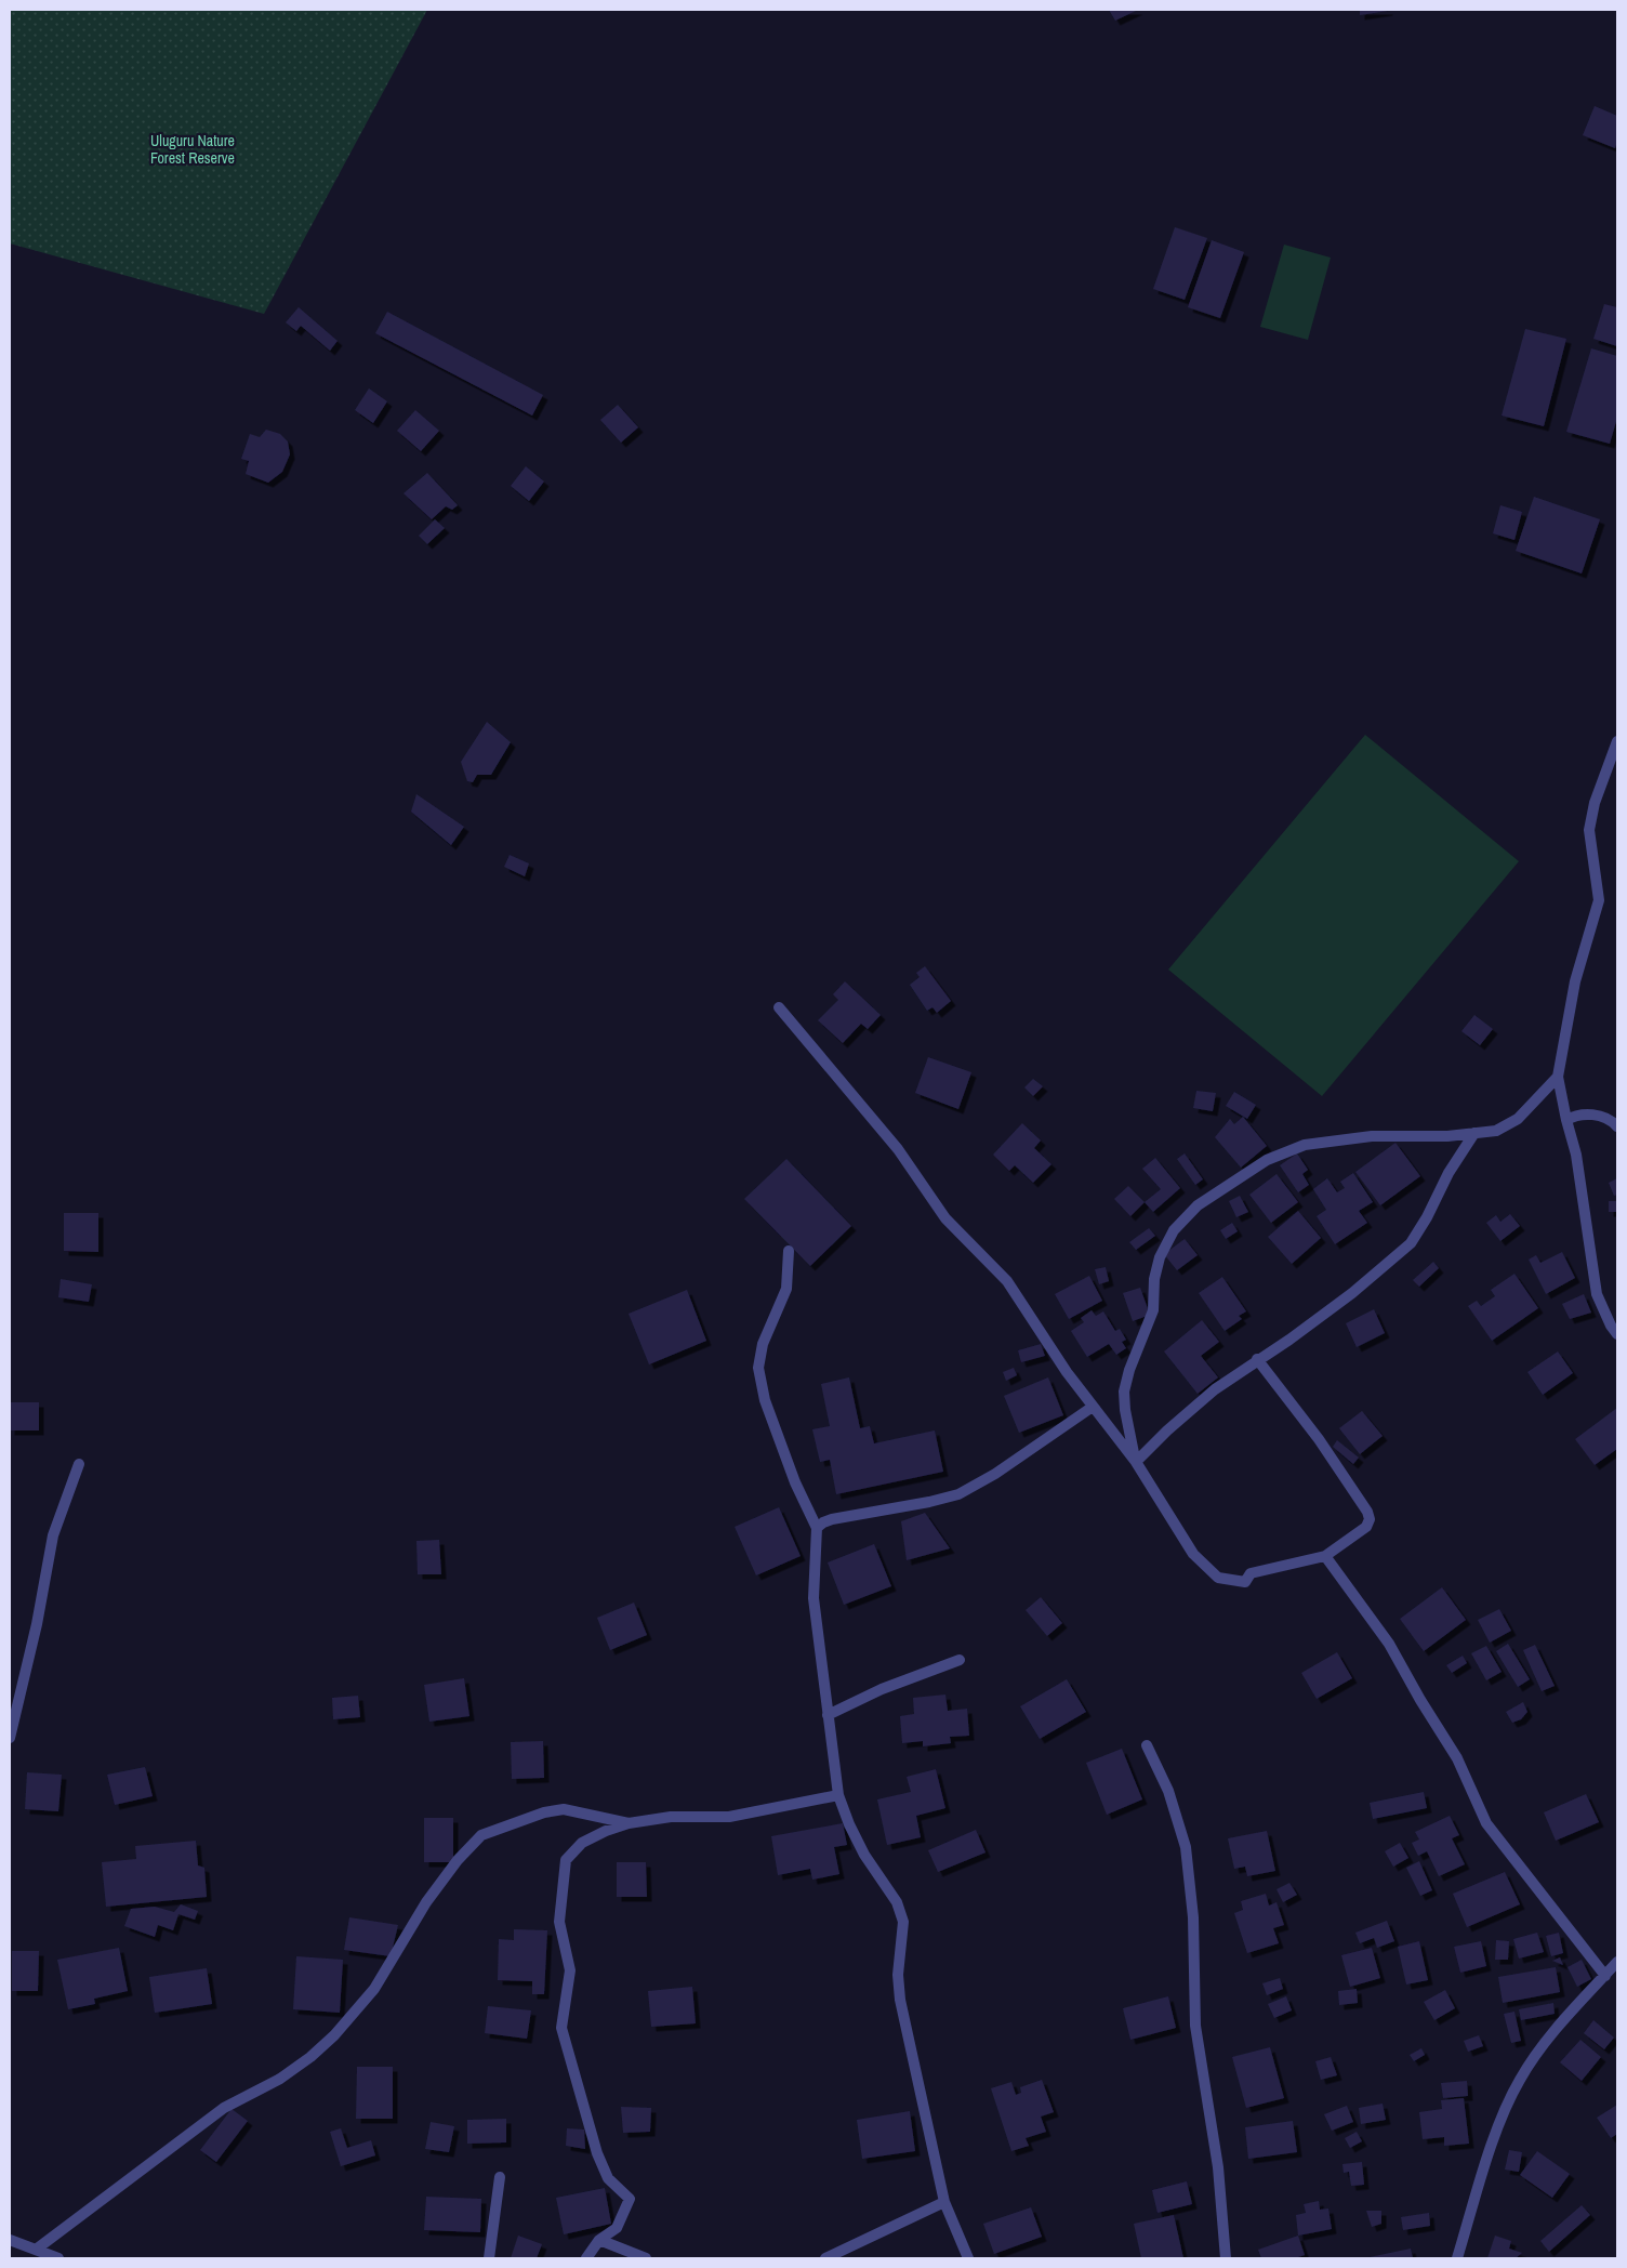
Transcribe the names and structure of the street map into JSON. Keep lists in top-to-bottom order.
{
  "parks": ["Uluguru Nature Forest Reserve"]
}
